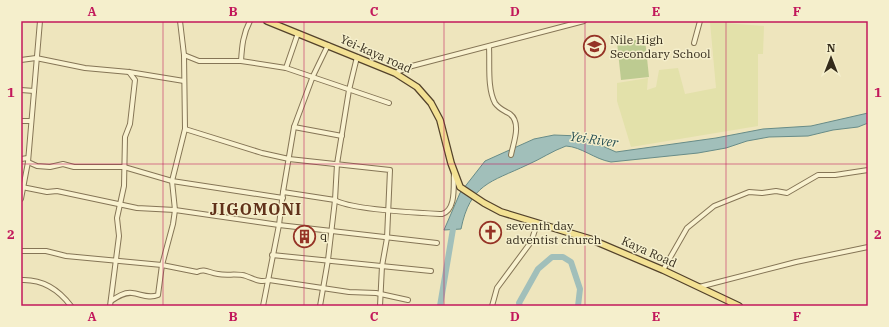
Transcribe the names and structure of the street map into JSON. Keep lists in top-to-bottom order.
{
  "streets": {
    "main road": ["Yei-kaya road", "Kaya Road"]
  },
  "crossings": [
    ["Yei-kaya road", "Kaya Road"]
  ],
  "districts": ["JIGOMONI"],
  "water": ["Yei River"],
  "places": {
    "school or university": ["Nile High Secondary School"],
    "church": ["seventh day adventist church"],
    "building": ["q"]
  },
  "north": "top",
  "grid": {
    "columns": [
      "A",
      "B",
      "C",
      "D",
      "E",
      "F"
    ],
    "rows": ["1", "2"]
  }
}
